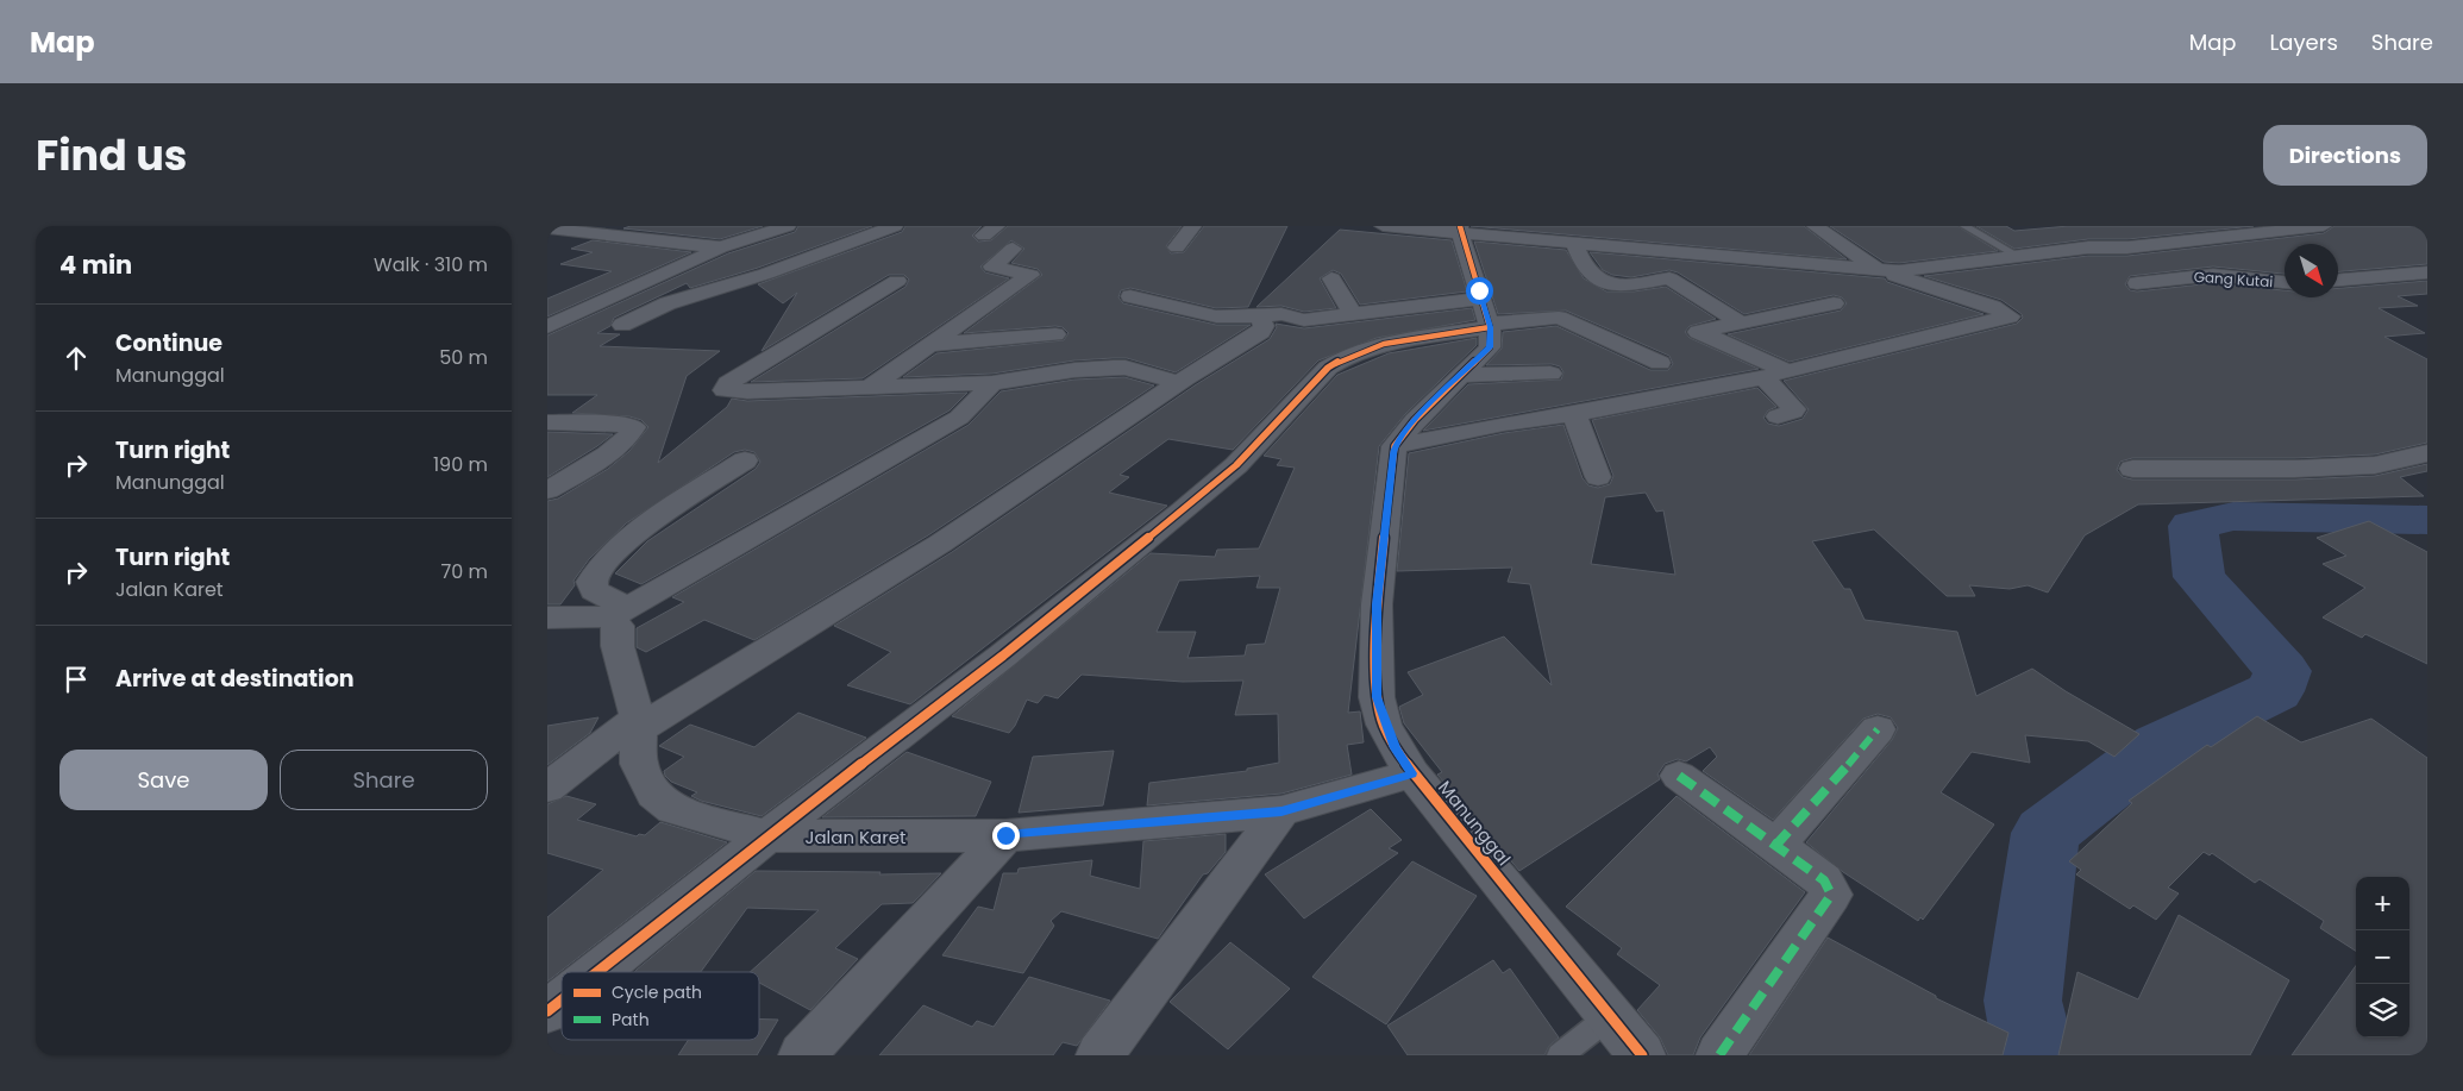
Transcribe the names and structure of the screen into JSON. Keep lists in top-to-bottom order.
{
  "streets": {
    "street": ["Gang Kutai", "Manunggal", "Jalan Karet"]
  },
  "crossings": [
    ["Manunggal", "Jalan Karet"]
  ],
  "legend": ["Cycle path", "Path"],
  "north": "bottom right",
  "page": {
    "header": "Map",
    "nav": ["Map", "Layers", "Share"],
    "title": "Find us",
    "buttons": [
      "Directions",
      ["Save", "Share"]
    ],
    "heading": ["4 min", "Walk · 310 m"],
    "list": [
      ["Continue", "Manunggal", "50 m"],
      ["Turn right", "Manunggal", "190 m"],
      ["Turn right", "Jalan Karet", "70 m"],
      "Arrive at destination"
    ],
    "map_buttons": ["+", "−"]
  }
}
